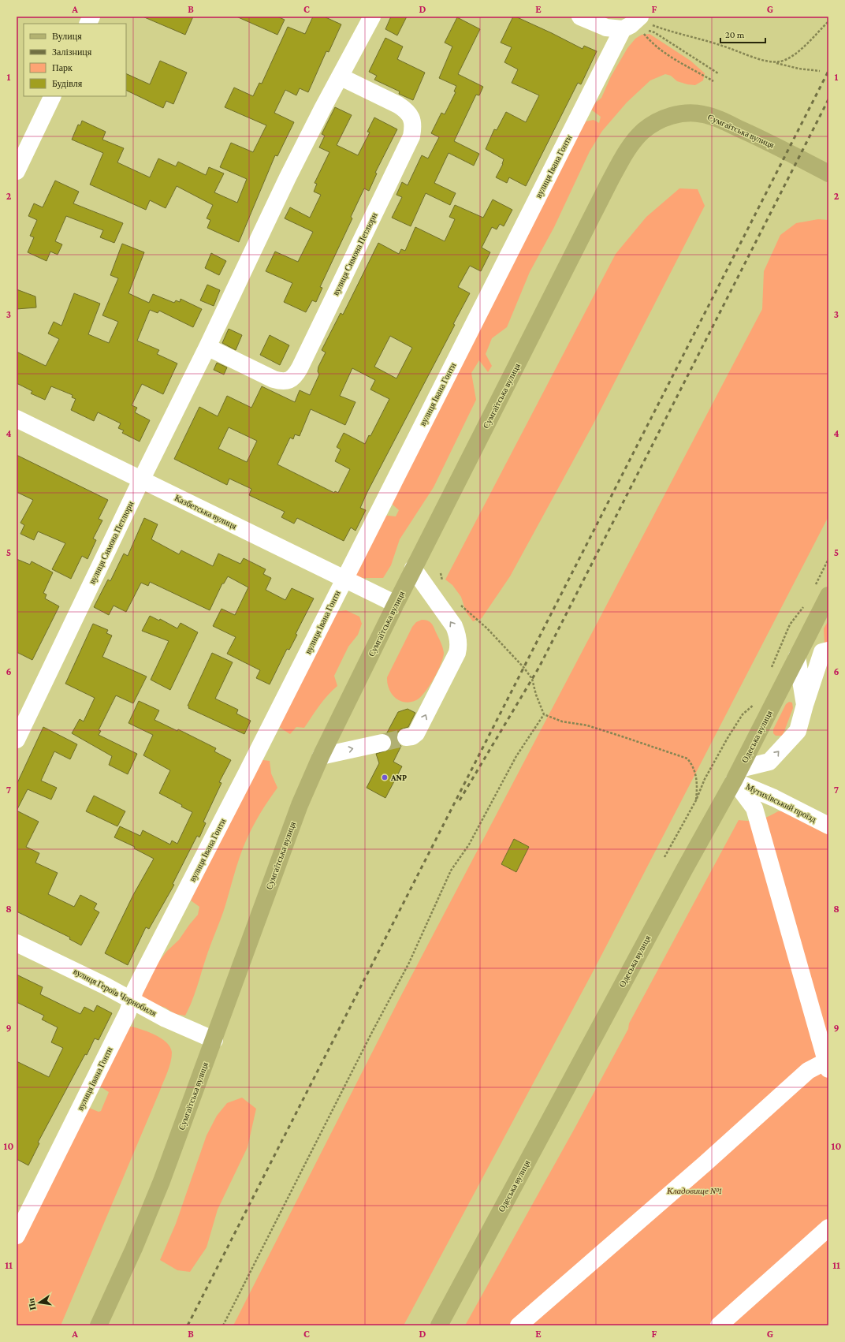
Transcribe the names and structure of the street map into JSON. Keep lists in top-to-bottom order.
{
  "streets": {
    "main road": ["Сумгаїтська вулиця", "Одеська вулиця"],
    "street": [
      "вулиця Івана Гонти",
      "вулиця Симона Петлюри",
      "Казбетська вулиця",
      "Мутихівський проїзд",
      "вулиця Героїв Чорнобиля"
    ]
  },
  "crossings": [
    ["Сумгаїтська вулиця", "Казбетська вулиця"],
    ["Сумгаїтська вулиця", "вулиця Героїв Чорнобиля"],
    ["вулиця Івана Гонти", "Казбетська вулиця"],
    ["вулиця Івана Гонти", "вулиця Героїв Чорнобиля"],
    ["вулиця Симона Петлюри", "Казбетська вулиця"],
    ["Одеська вулиця", "Мутихівський проїзд"]
  ],
  "parks": ["Кладовище №1"],
  "places": ["ANP"],
  "legend": [
    "Вулиця",
    "Залізниця",
    "Парк",
    "Будівля"
  ],
  "scale_bar": "20 m",
  "north": "left",
  "grid": {
    "columns": [
      "A",
      "B",
      "C",
      "D",
      "E",
      "F",
      "G"
    ],
    "rows": [
      "1",
      "2",
      "3",
      "4",
      "5",
      "6",
      "7",
      "8",
      "9",
      "10",
      "11"
    ]
  }
}
